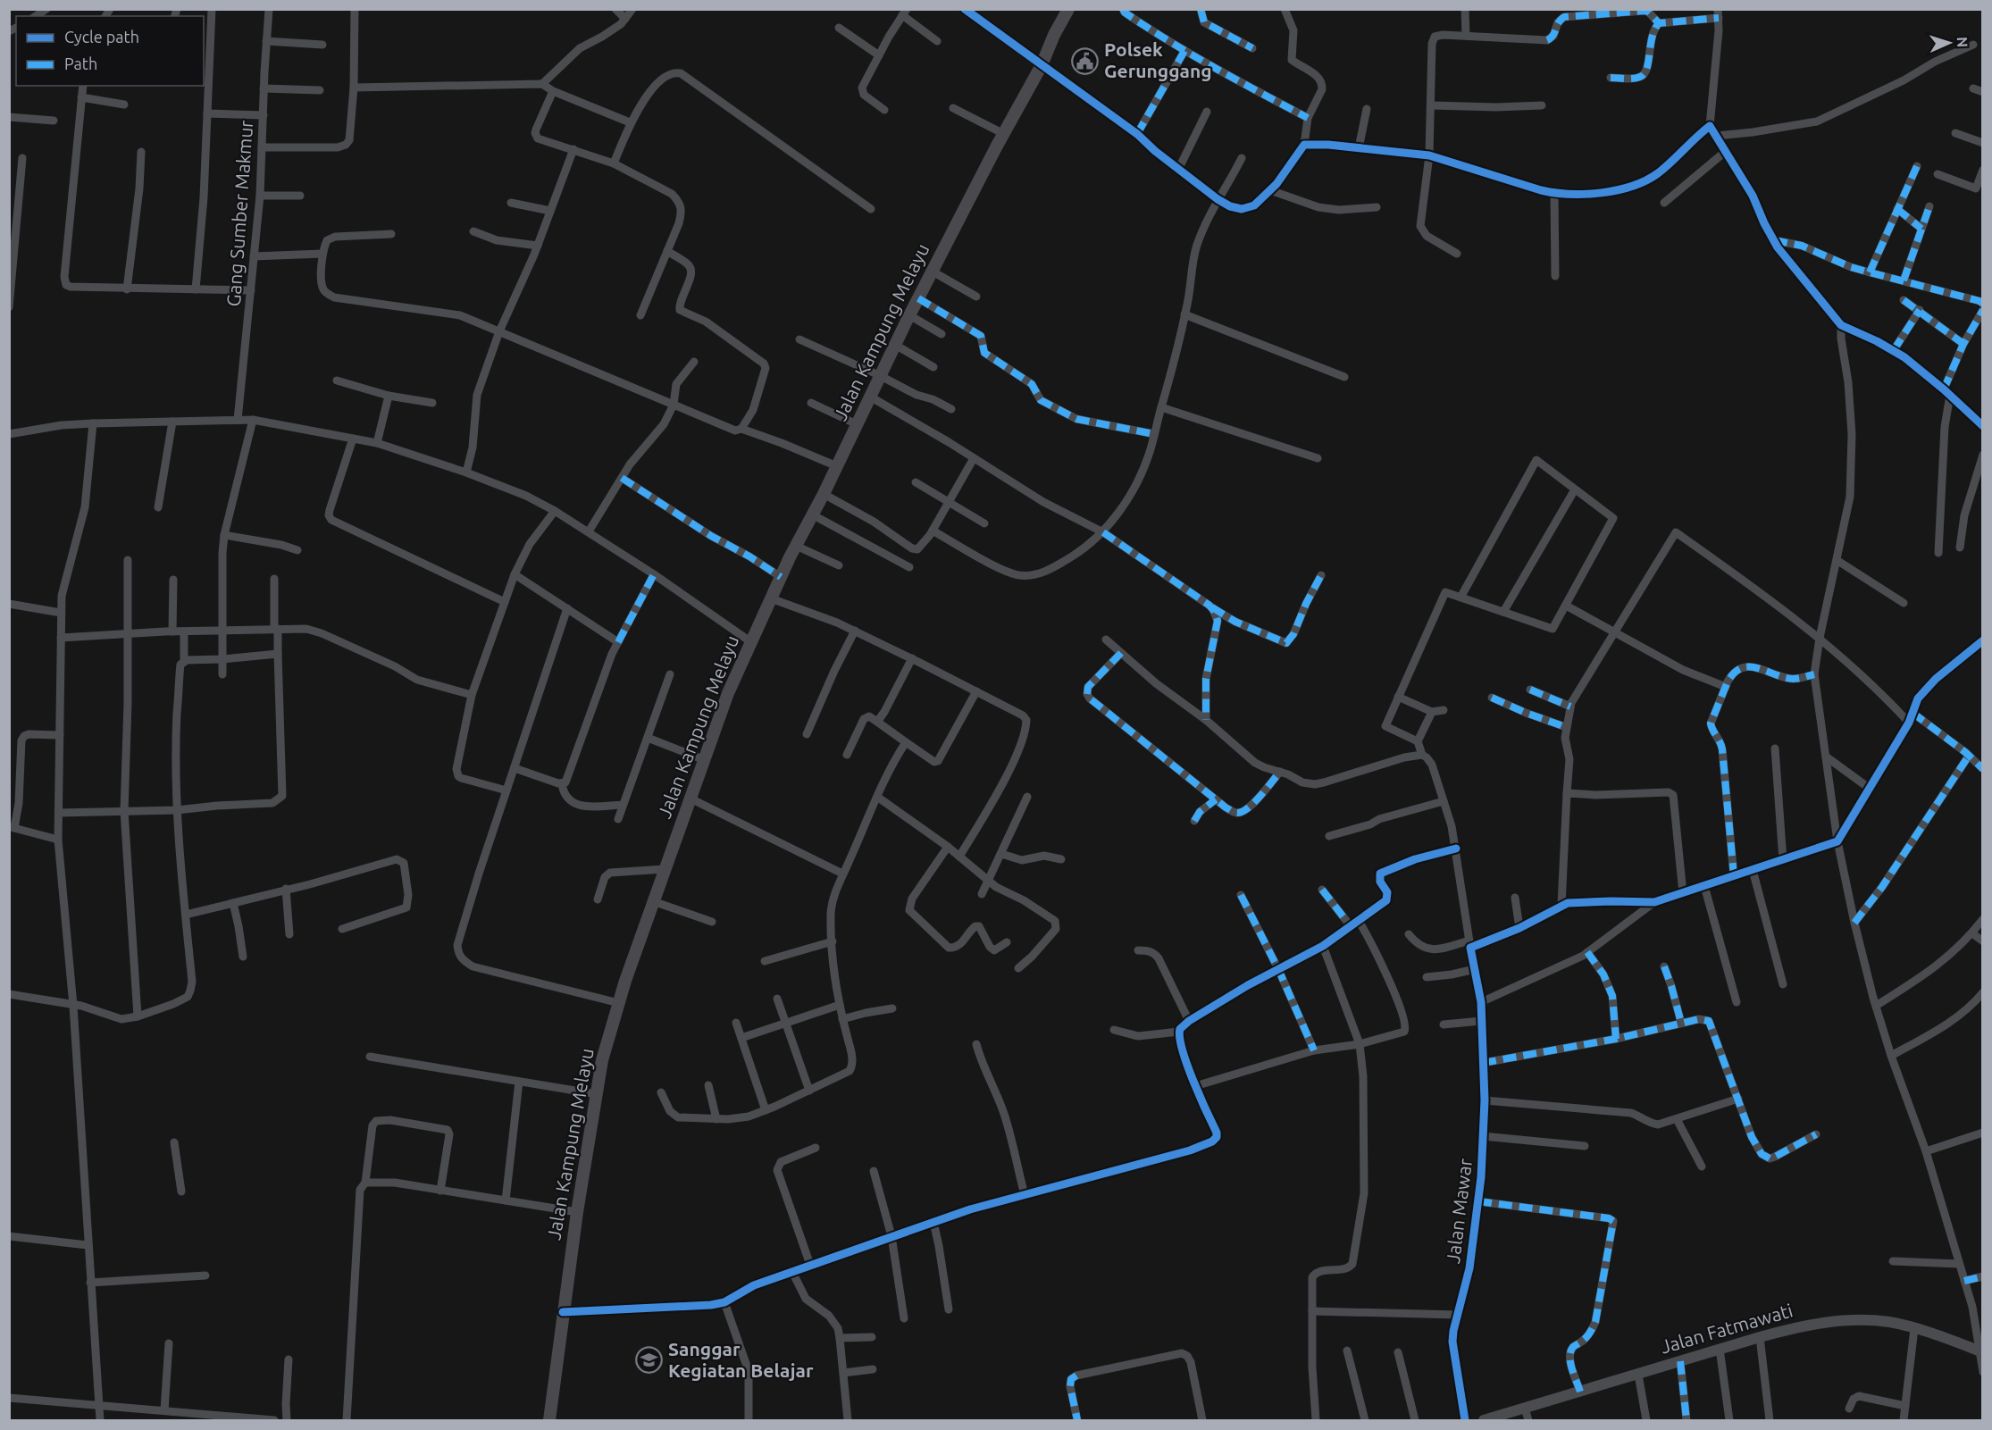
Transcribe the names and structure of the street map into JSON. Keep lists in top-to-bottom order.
{
  "streets": {
    "main road": ["Jalan Kampung Melayu"],
    "street": ["Gang Sumber Makmur", "Jalan Mawar", "Jalan Fatmawati"]
  },
  "places": {
    "public building": ["Polsek Gerunggang"],
    "school or university": ["Sanggar Kegiatan Belajar"]
  },
  "legend": ["Cycle path", "Path"],
  "north": "right"
}
